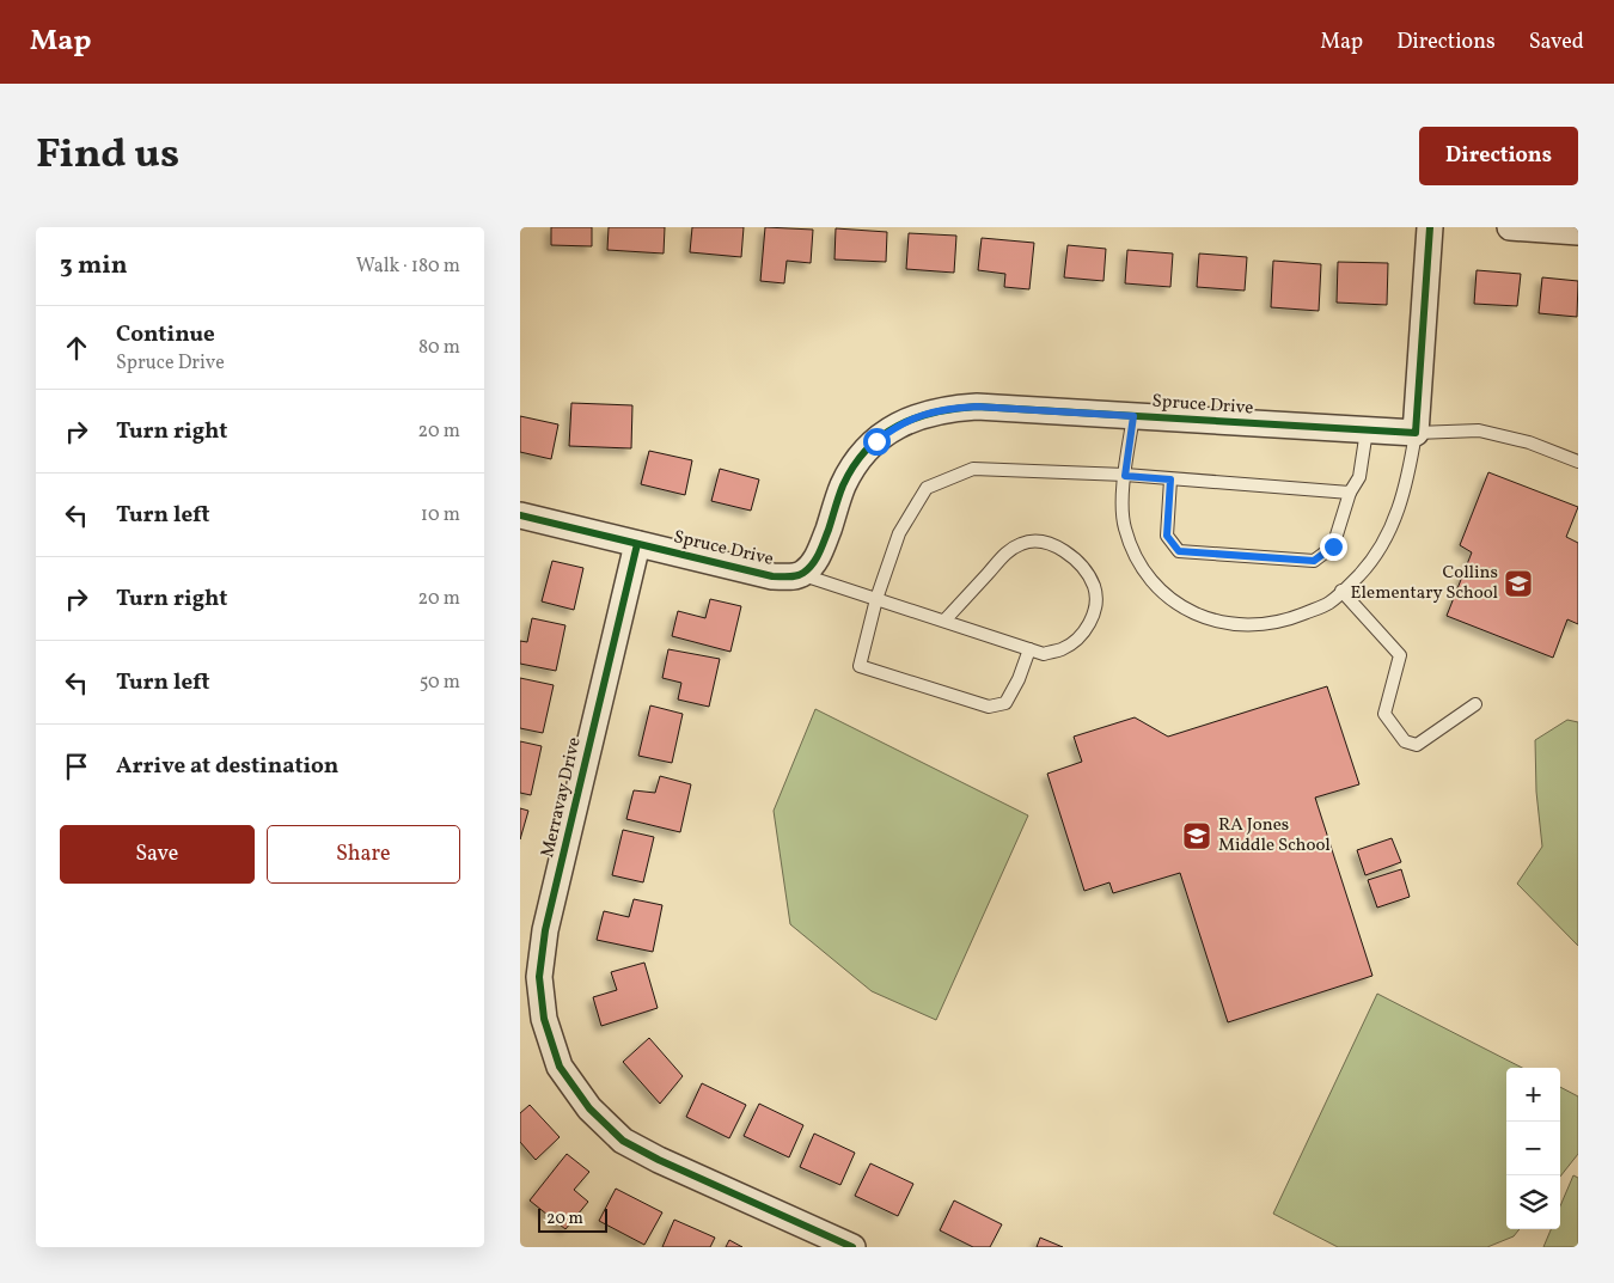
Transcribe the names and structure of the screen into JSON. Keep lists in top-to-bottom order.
{
  "streets": {
    "street": ["Spruce Drive", "Merravay Drive"]
  },
  "crossings": [
    ["Spruce Drive", "Merravay Drive"]
  ],
  "places": {
    "school or university": ["Collins Elementary School", "RA Jones Middle School"]
  },
  "scale_bar": "20 m",
  "page": {
    "header": "Map",
    "nav": ["Map", "Directions", "Saved"],
    "title": "Find us",
    "buttons": [
      "Directions",
      ["Save", "Share"]
    ],
    "heading": ["3 min", "Walk · 180 m"],
    "list": [
      ["Continue", "Spruce Drive", "80 m"],
      ["Turn right", "20 m"],
      ["Turn left", "10 m"],
      ["Turn right", "20 m"],
      ["Turn left", "50 m"],
      "Arrive at destination"
    ],
    "map_buttons": ["+", "−"],
    "scale": "20 m"
  }
}
